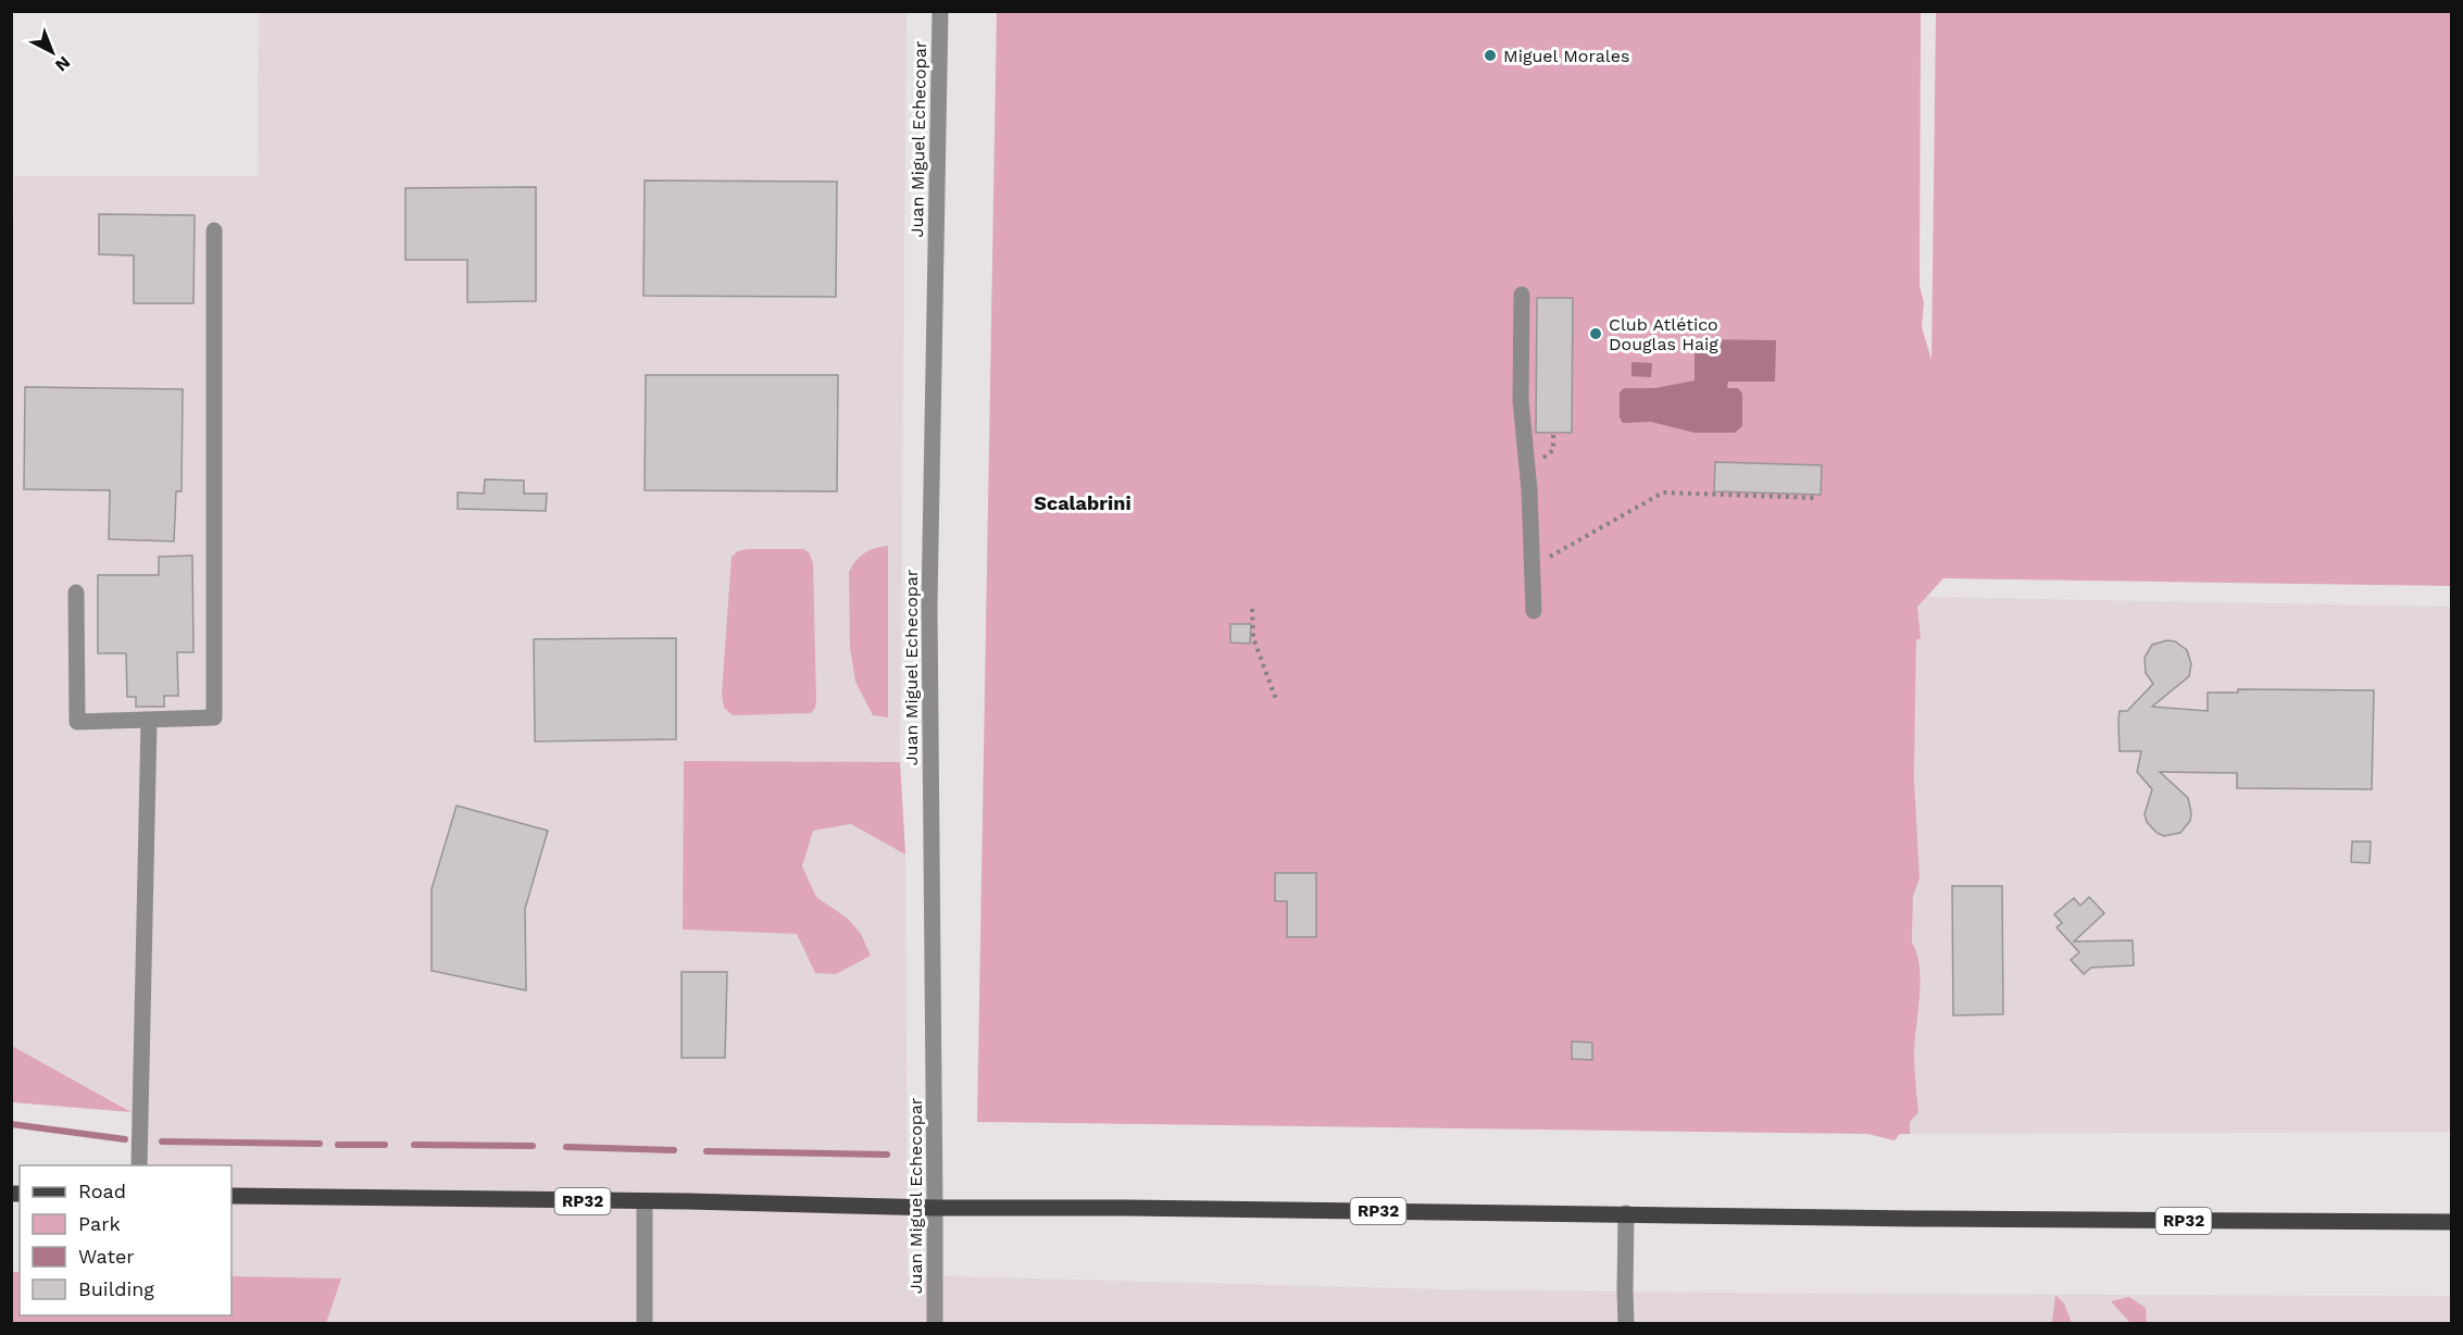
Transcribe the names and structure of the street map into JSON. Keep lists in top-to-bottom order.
{
  "streets": {
    "main road": ["RP32"],
    "street": ["Juan Miguel Echecopar"]
  },
  "crossings": [
    ["Juan Miguel Echecopar", "RP32"]
  ],
  "districts": ["Scalabrini"],
  "places": ["Miguel Morales", "Club Atlético Douglas Haig"],
  "legend": [
    "Road",
    "Park",
    "Water",
    "Building"
  ],
  "north": "bottom right"
}
